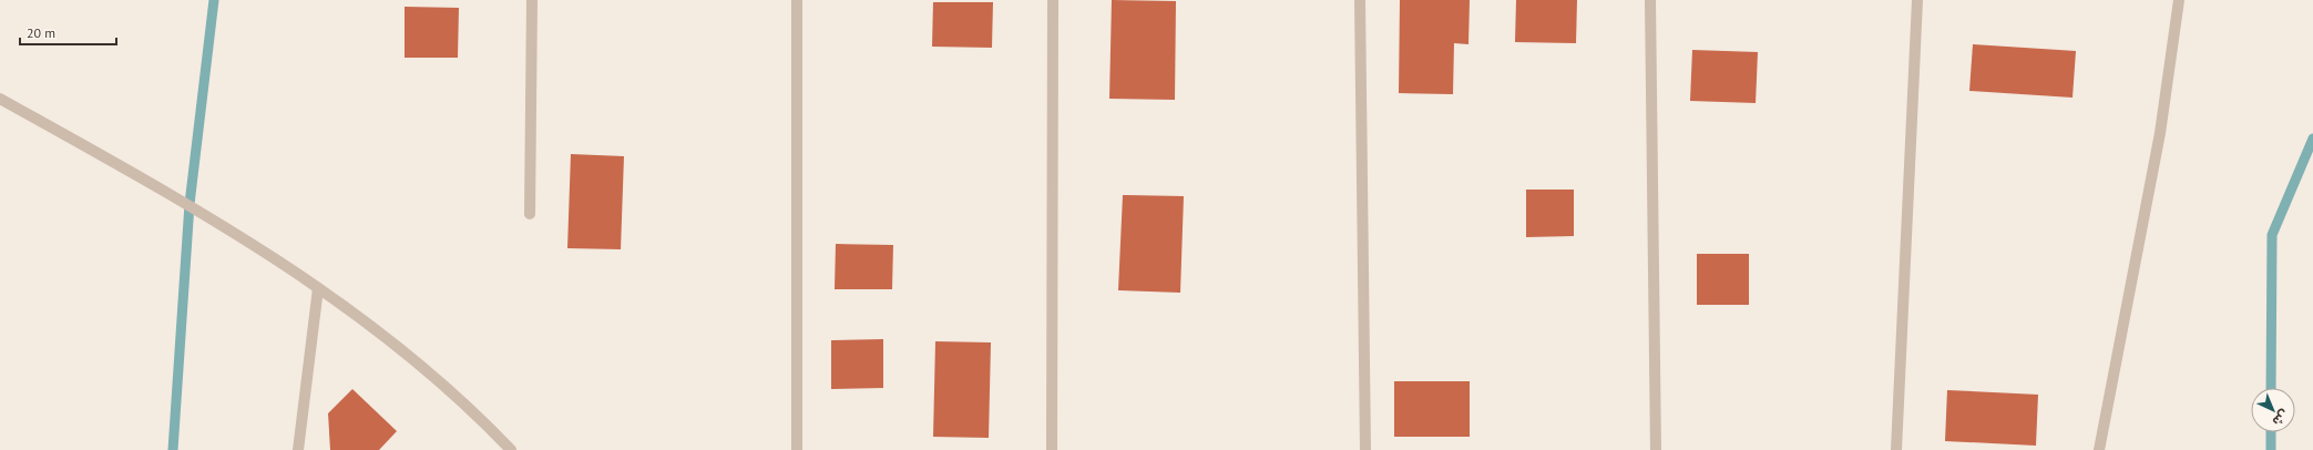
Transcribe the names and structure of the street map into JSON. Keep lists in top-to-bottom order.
{
  "scale_bar": "20 m",
  "north": "bottom right"
}
